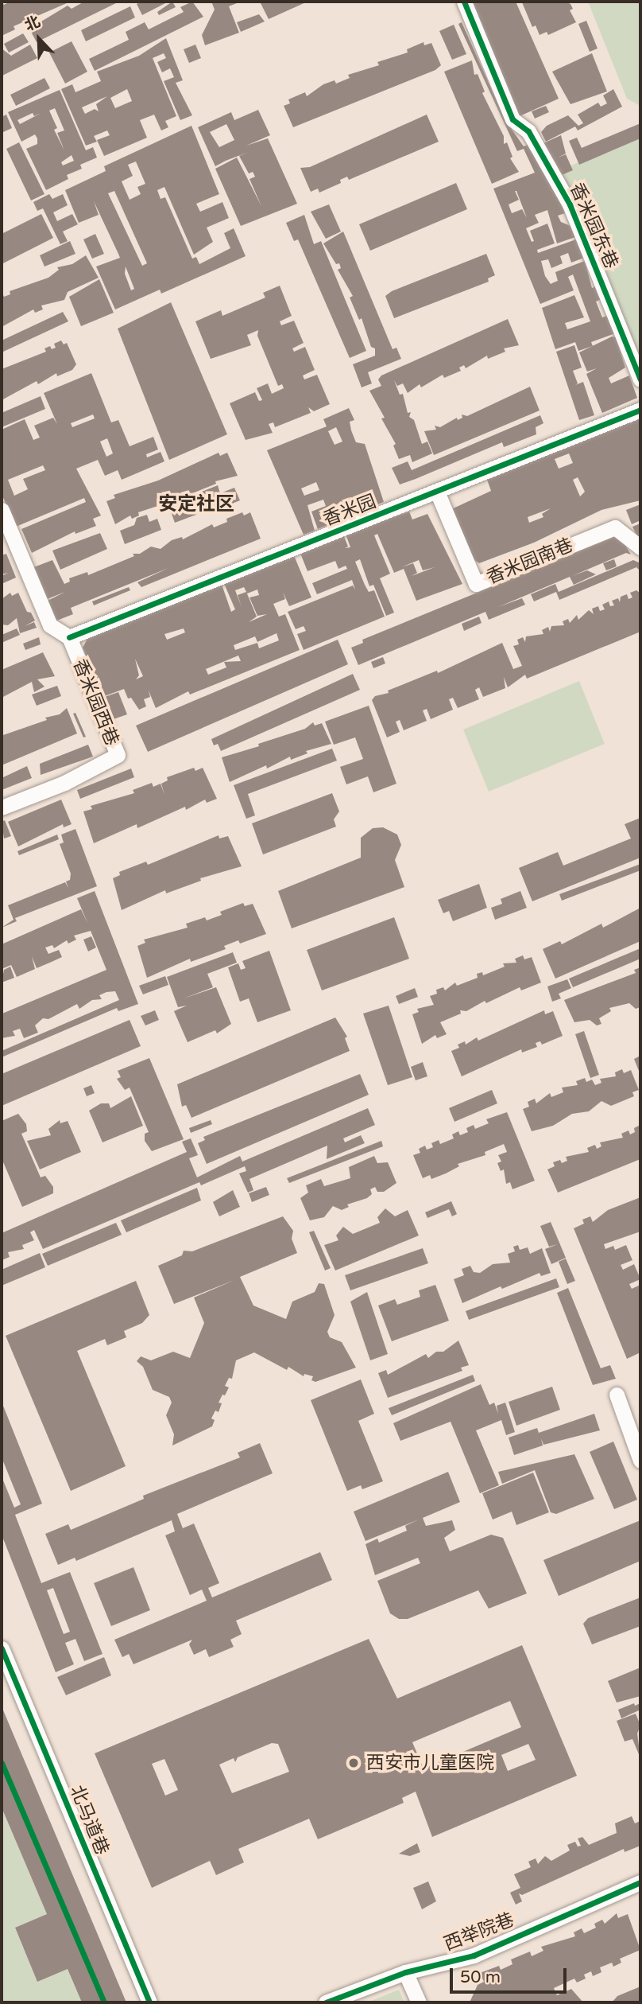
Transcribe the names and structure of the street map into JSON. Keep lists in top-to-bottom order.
{
  "streets": {
    "street": [
      "香米园东巷",
      "香米园",
      "香米园南巷",
      "香米园西巷",
      "北马道巷",
      "西举院巷"
    ]
  },
  "crossings": [
    ["香米园", "香米园南巷"],
    ["香米园", "香米园西巷"]
  ],
  "districts": ["安定社区"],
  "places": ["西安市儿童医院"],
  "scale_bar": "50 m",
  "north": "top left"
}
